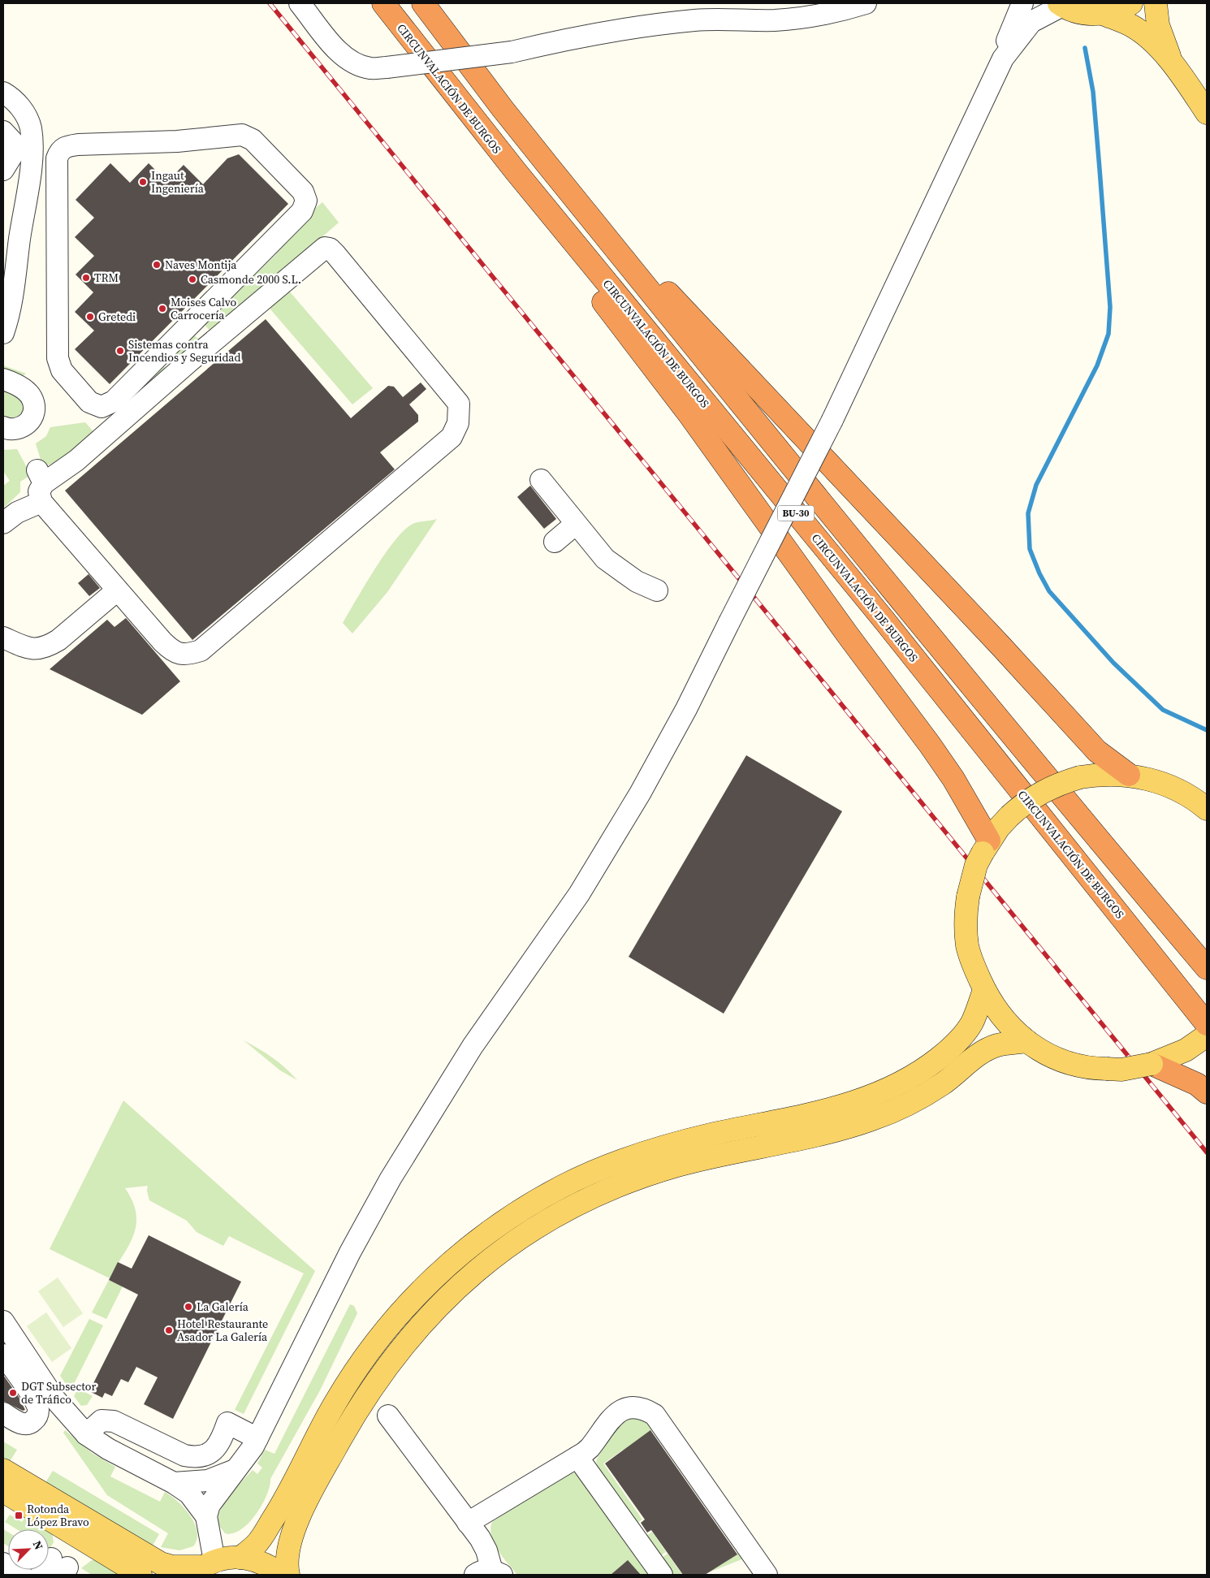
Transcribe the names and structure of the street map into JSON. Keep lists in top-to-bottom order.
{
  "streets": {
    "highway": ["CIRCUNVALACIÓN DE BURGOS", "BU-30"]
  },
  "places": {
    "other": [
      "Ingaut Ingeniería",
      "Naves Montija",
      "TRM",
      "Casmonde 2000 S.L.",
      "Moises Calvo Carrocería",
      "Gretedi",
      "Sistemas contra Incendios y Seguridad",
      "La Galería",
      "Hotel Restaurante Asador La Galería",
      "DGT Subsector de Tráfico"
    ],
    "transit": ["Rotonda López Bravo"]
  },
  "north": "top right"
}
